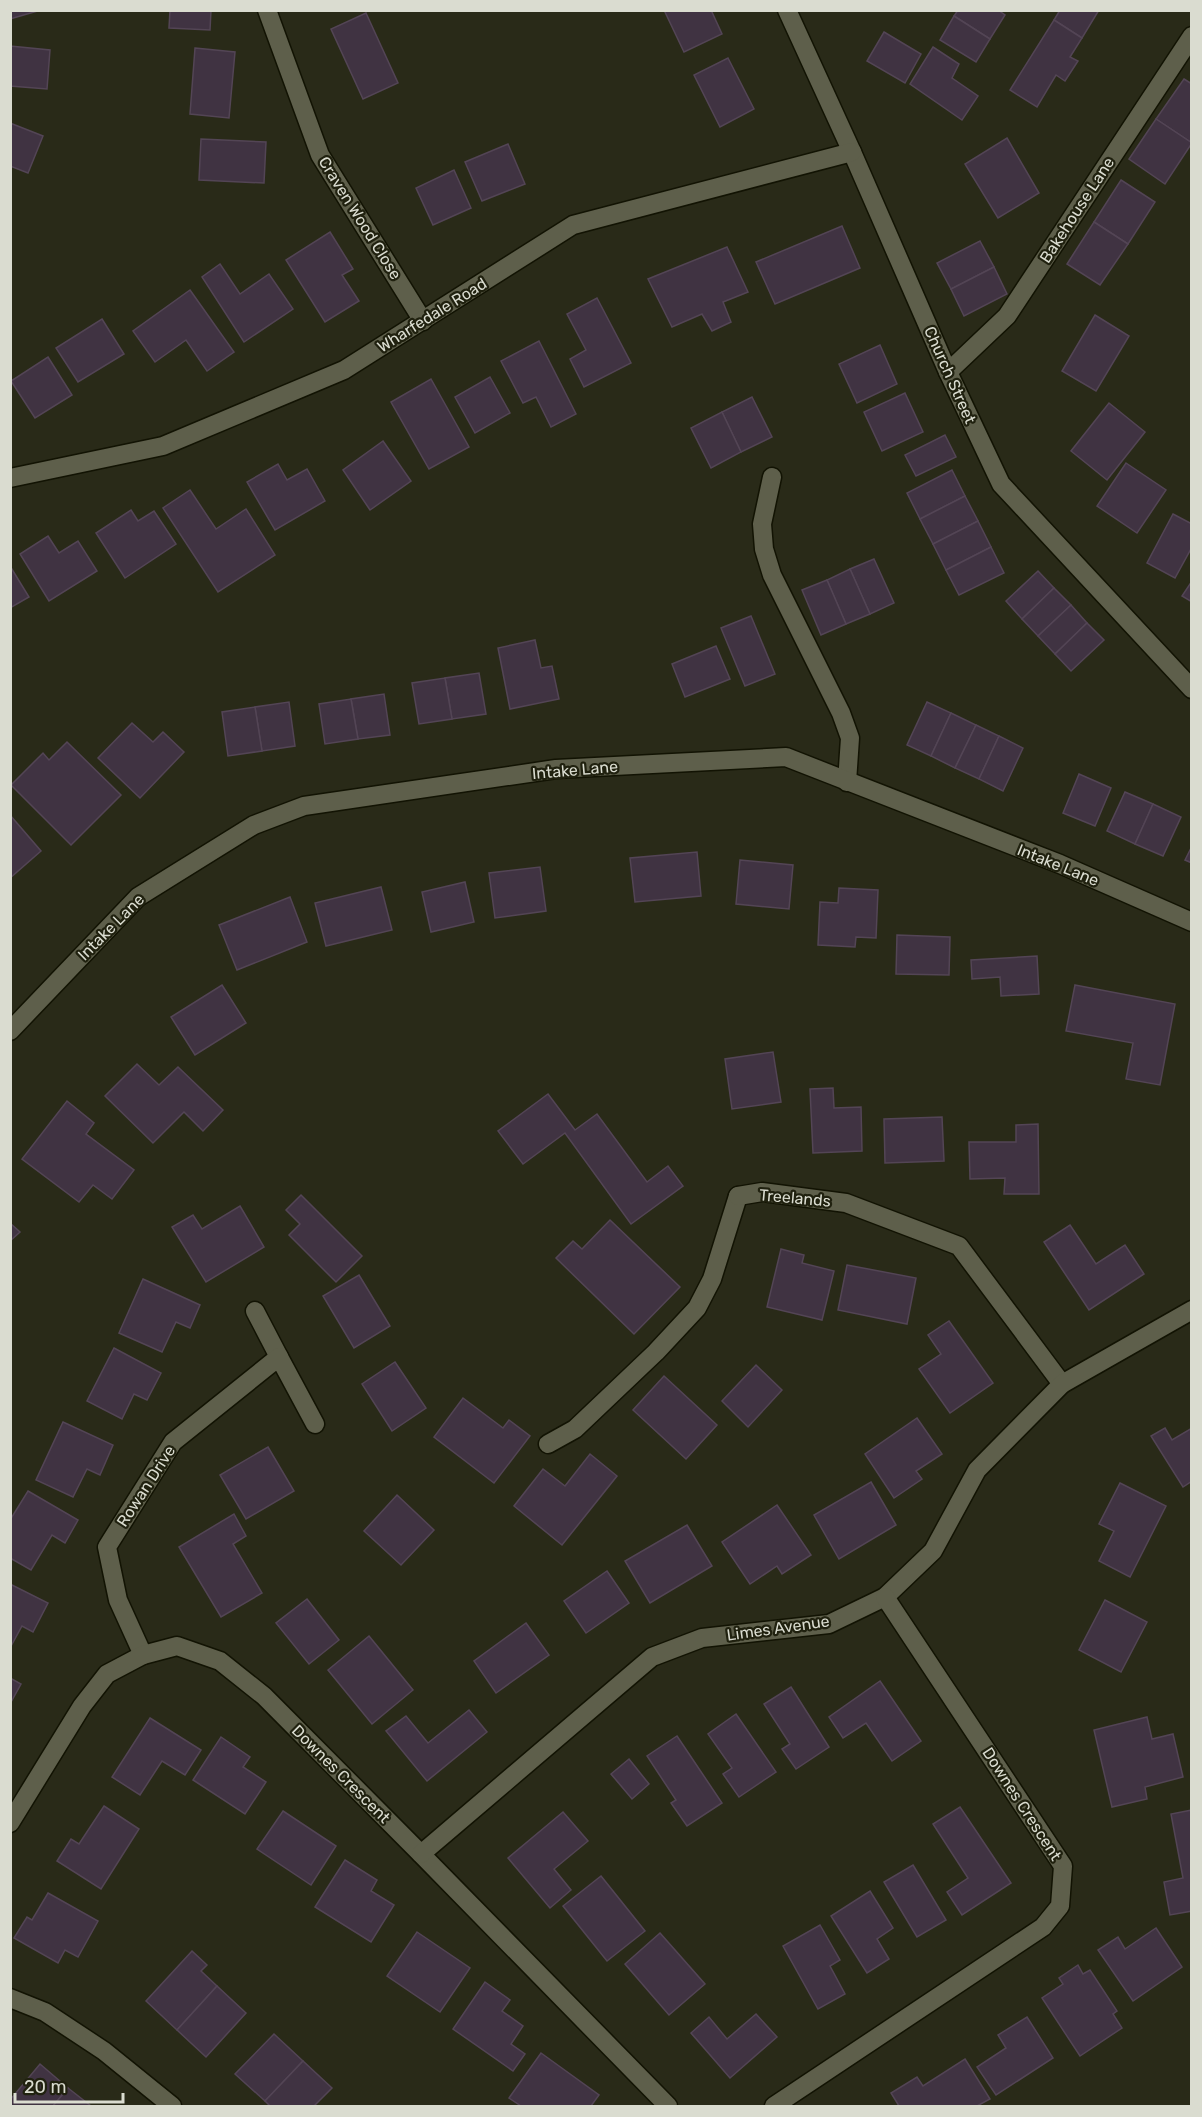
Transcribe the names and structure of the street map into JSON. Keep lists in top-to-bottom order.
{
  "streets": {
    "street": [
      "Bakehouse Lane",
      "Craven Wood Close",
      "Wharfedale Road",
      "Church Street",
      "Intake Lane",
      "Treelands",
      "Rowan Drive",
      "Limes Avenue",
      "Downes Crescent"
    ]
  },
  "crossings": [
    ["Bakehouse Lane", "Church Street"],
    ["Craven Wood Close", "Wharfedale Road"],
    ["Wharfedale Road", "Church Street"],
    ["Treelands", "Limes Avenue"],
    ["Rowan Drive", "Downes Crescent"],
    ["Limes Avenue", "Downes Crescent"]
  ],
  "scale_bar": "20 m"
}
